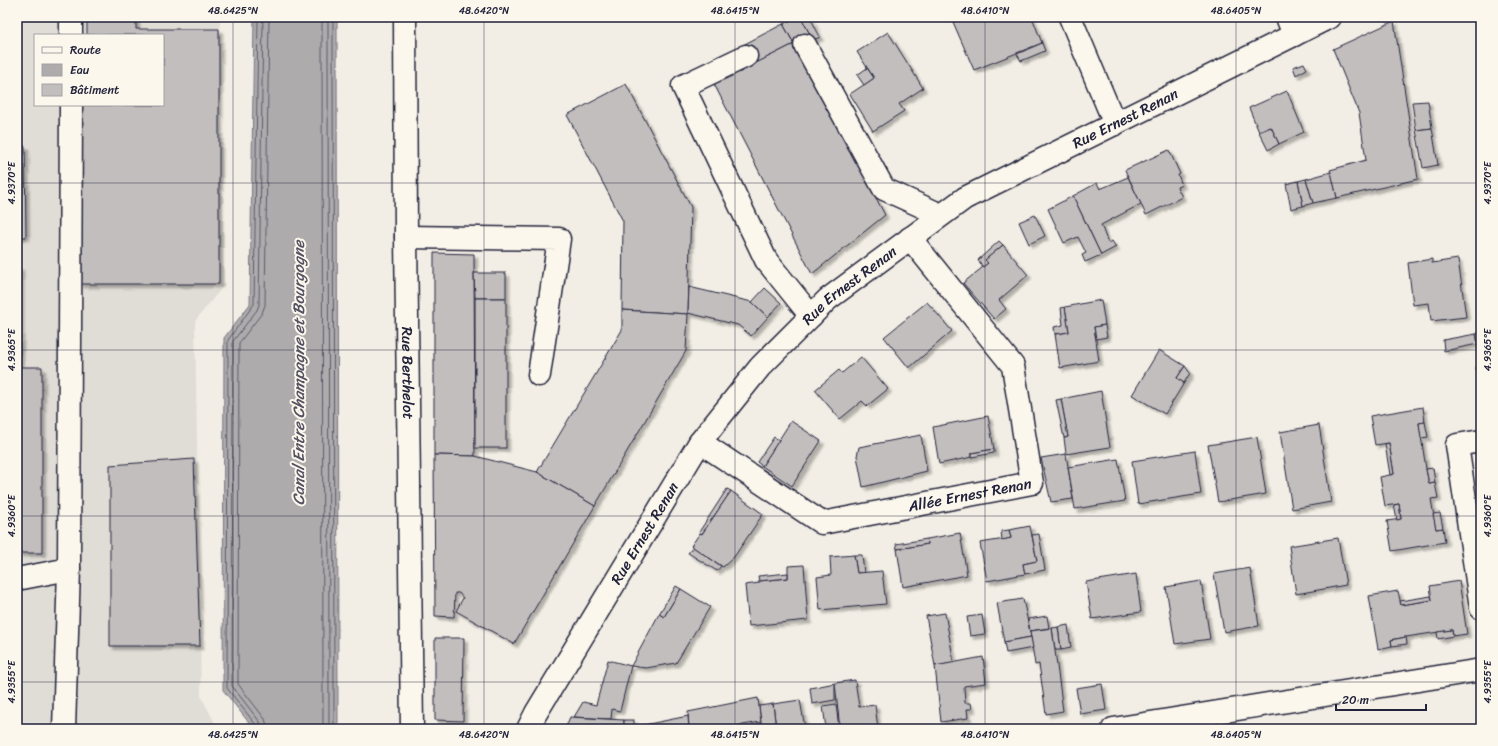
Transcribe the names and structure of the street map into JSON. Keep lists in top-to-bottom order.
{
  "streets": {
    "street": ["Rue Ernest Renan", "Rue Berthelot", "Allée Ernest Renan"]
  },
  "crossings": [
    ["Rue Ernest Renan", "Allée Ernest Renan"]
  ],
  "water": ["Canal Entre Champagne et Bourgogne"],
  "legend": ["Route", "Eau", "Bâtiment"],
  "scale_bar": "20 m",
  "coordinates": [
    "48.6425°N",
    "48.6420°N",
    "48.6415°N",
    "48.6410°N",
    "48.6405°N",
    "4.9370°E",
    "4.9365°E",
    "4.9360°E",
    "4.9355°E"
  ]
}
